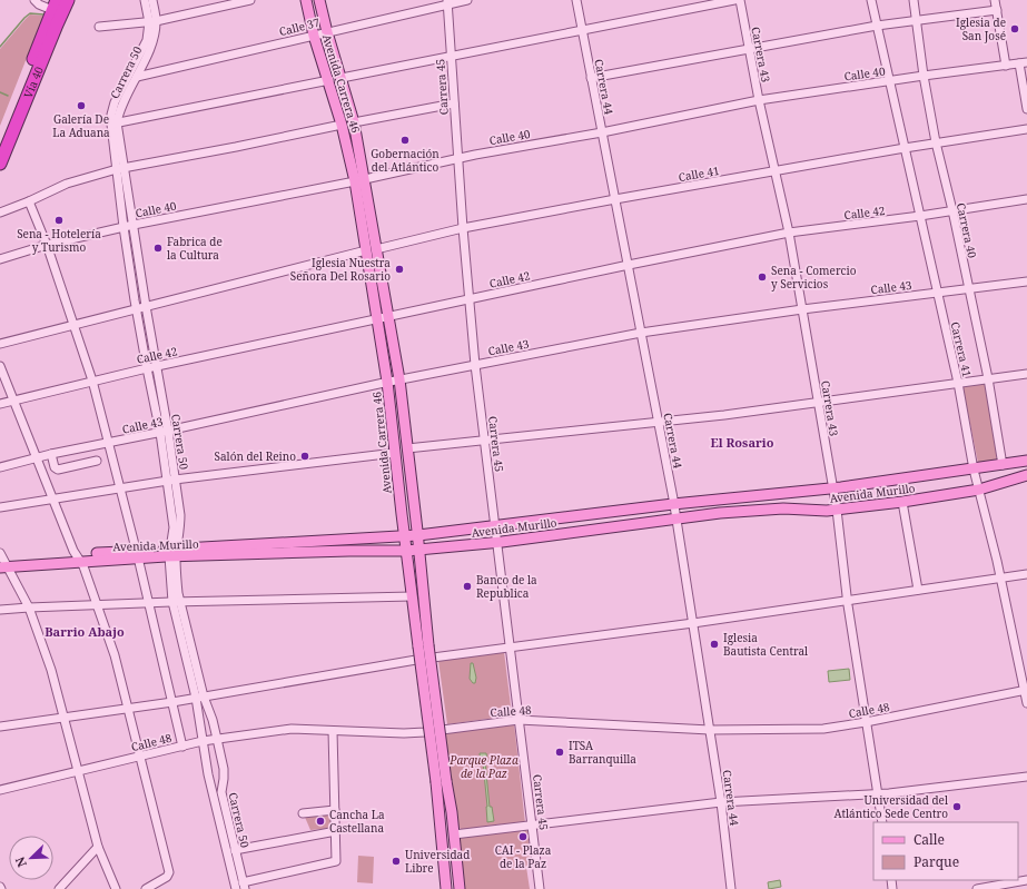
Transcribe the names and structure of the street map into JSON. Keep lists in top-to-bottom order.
{
  "streets": {
    "highway": ["Vía 40"],
    "main road": ["Avenida Carrera 46", "Avenida Murillo"],
    "street": [
      "Calle 37",
      "Carrera 43",
      "Carrera 50",
      "Calle 40",
      "Carrera 45",
      "Carrera 44",
      "Calle 41",
      "Calle 42",
      "Carrera 40",
      "Calle 43",
      "Carrera 41",
      "Calle 48"
    ]
  },
  "crossings": [
    ["Calle 37", "Carrera 50"],
    ["Calle 37", "Avenida Carrera 46"],
    ["Calle 37", "Carrera 45"],
    ["Carrera 43", "Calle 40"],
    ["Carrera 43", "Calle 41"],
    ["Carrera 43", "Calle 42"],
    ["Carrera 43", "Calle 43"],
    ["Carrera 43", "Avenida Murillo"],
    ["Carrera 43", "Calle 48"],
    ["Carrera 50", "Calle 40"],
    ["Carrera 50", "Calle 41"],
    ["Carrera 50", "Calle 42"],
    ["Carrera 50", "Calle 43"],
    ["Carrera 50", "Avenida Murillo"],
    ["Carrera 50", "Calle 48"],
    ["Calle 40", "Avenida Carrera 46"],
    ["Calle 40", "Carrera 45"],
    ["Calle 40", "Carrera 44"],
    ["Calle 40", "Carrera 40"],
    ["Calle 40", "Carrera 41"],
    ["Avenida Carrera 46", "Calle 41"],
    ["Avenida Carrera 46", "Calle 42"],
    ["Avenida Carrera 46", "Calle 43"],
    ["Avenida Carrera 46", "Avenida Murillo"],
    ["Carrera 45", "Calle 41"],
    ["Carrera 45", "Calle 42"],
    ["Carrera 45", "Calle 43"],
    ["Carrera 45", "Avenida Murillo"],
    ["Carrera 45", "Calle 48"],
    ["Carrera 44", "Calle 41"],
    ["Carrera 44", "Calle 42"],
    ["Carrera 44", "Calle 43"],
    ["Carrera 44", "Avenida Murillo"],
    ["Carrera 44", "Calle 48"],
    ["Calle 41", "Carrera 40"],
    ["Calle 41", "Carrera 41"],
    ["Calle 42", "Carrera 40"],
    ["Calle 42", "Carrera 41"],
    ["Carrera 40", "Calle 43"],
    ["Carrera 40", "Avenida Murillo"],
    ["Calle 43", "Carrera 41"],
    ["Carrera 41", "Avenida Murillo"],
    ["Carrera 41", "Calle 48"]
  ],
  "districts": ["El Rosario", "Barrio Abajo"],
  "parks": ["Parque Plaza de la Paz"],
  "places": [
    "Iglesia de San José",
    "Galería De La Aduana",
    "Gobernación del Atlántico",
    "Sena - Hotelería y Turismo",
    "Fabrica de la Cultura",
    "Iglesia Nuestra Señora Del Rosario",
    "Sena - Comercio y Servicios",
    "Salón del Reino",
    "Banco de la Republica",
    "Iglesia Bautista Central",
    "ITSA Barranquilla",
    "Universidad del Atlántico Sede Centro",
    "Cancha La Castellana",
    "CAI - Plaza de la Paz",
    "Universidad Libre"
  ],
  "legend": ["Calle", "Parque"],
  "north": "bottom left"
}
